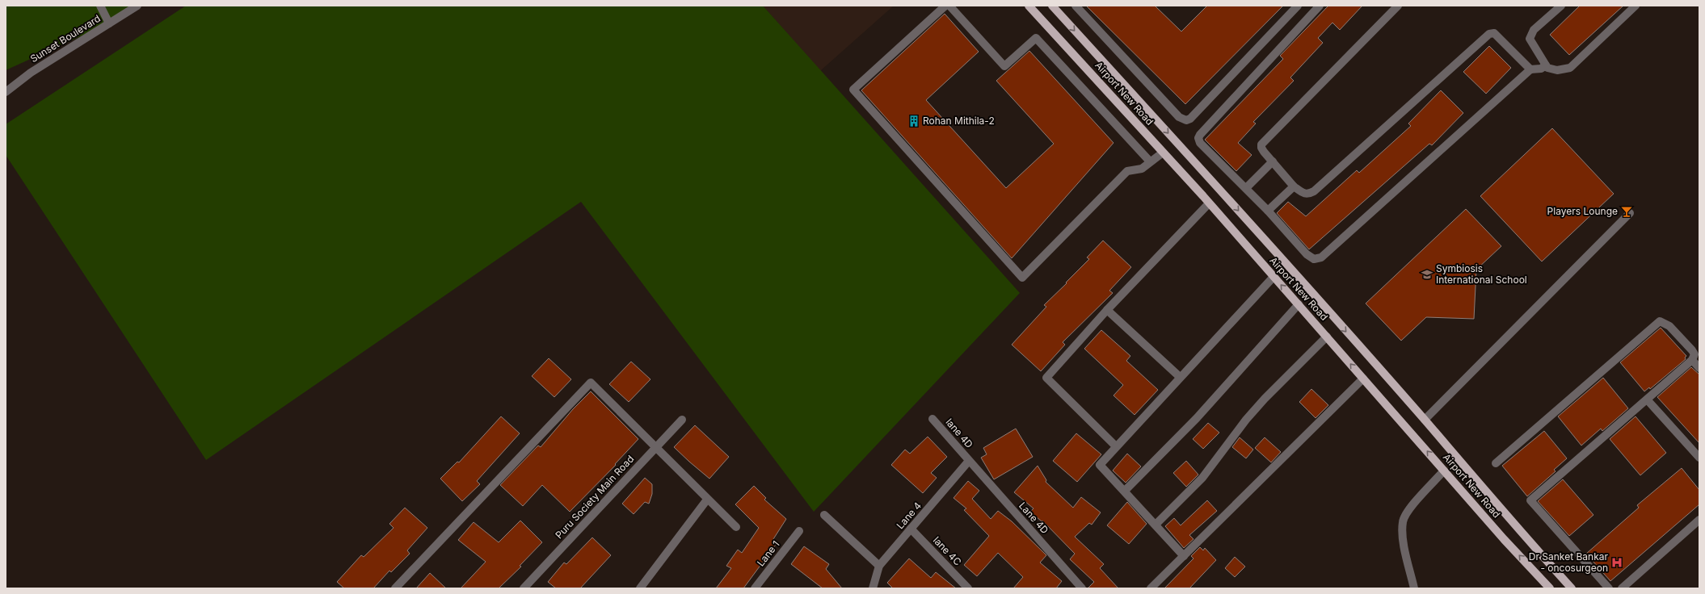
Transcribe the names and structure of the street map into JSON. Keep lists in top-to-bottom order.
{
  "streets": {
    "main road": ["Airport New Road"],
    "street": [
      "Sunset Boulevard",
      "lane 4D",
      "Puru Society Main Road",
      "Lane 4",
      "Lane 4D",
      "lane 4C",
      "Lane 1"
    ]
  },
  "crossings": [
    ["lane 4D", "Lane 4"],
    ["lane 4D", "Lane 4D"],
    ["Lane 4", "Lane 4D"],
    ["Lane 4", "lane 4C"]
  ],
  "places": {
    "building": ["Rohan Mithila-2"],
    "bar": ["Players Lounge"],
    "school or university": ["Symbiosis International School"],
    "hospital": ["Dr Sanket Bankar - oncosurgeon"]
  }
}
